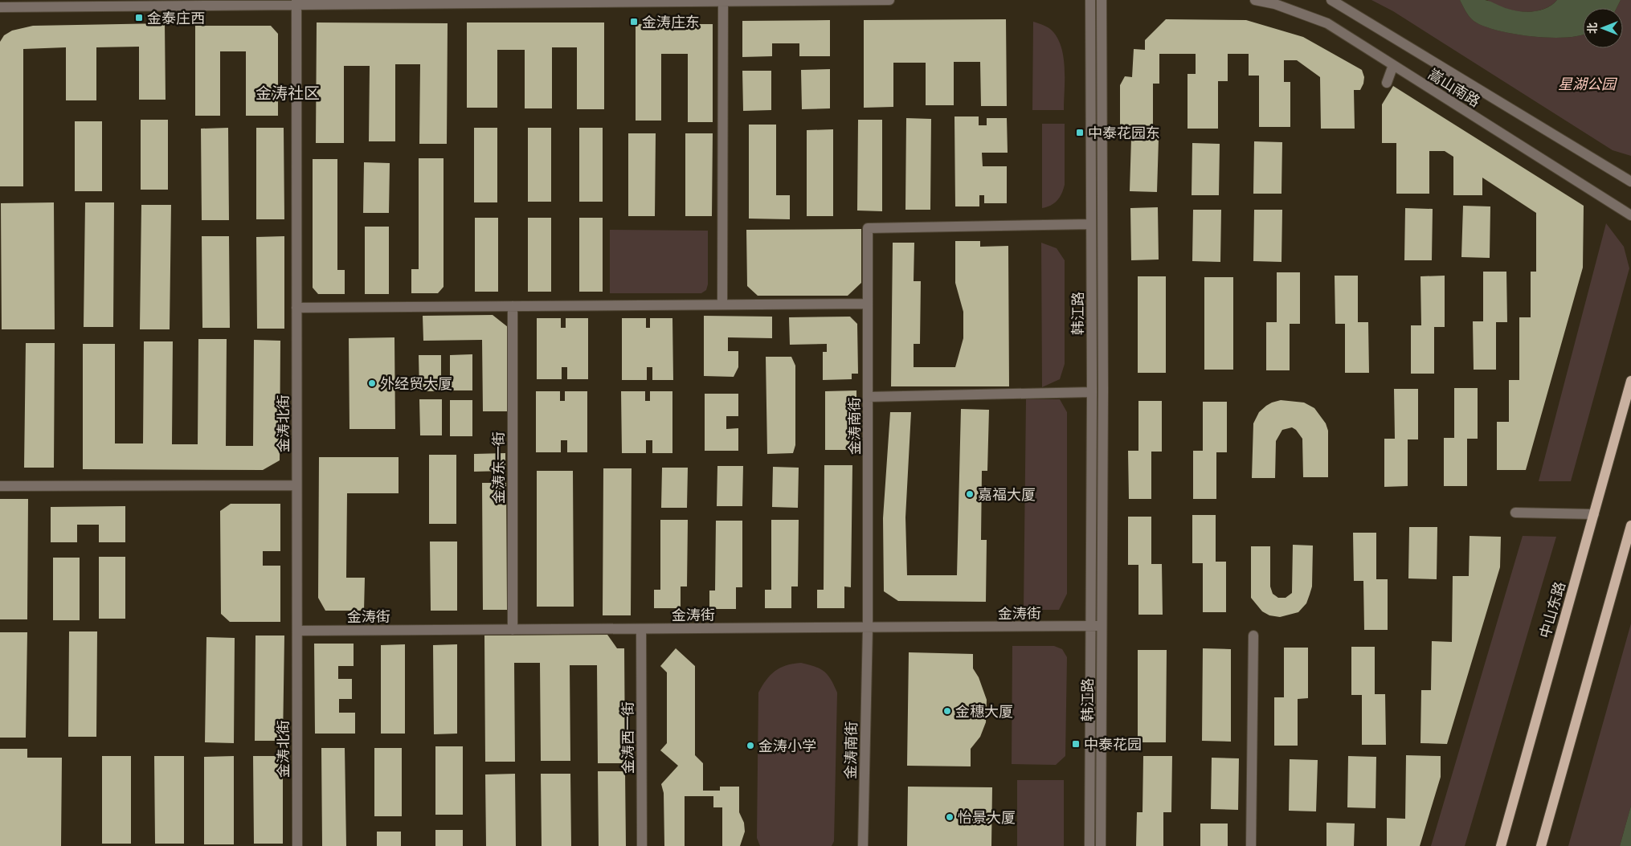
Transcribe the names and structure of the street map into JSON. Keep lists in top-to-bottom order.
{
  "streets": {
    "main road": ["中山东路"],
    "street": [
      "嵩山南路",
      "韩江路",
      "金涛北街",
      "金涛南街",
      "金涛东一街",
      "金涛街",
      "金涛西一街"
    ]
  },
  "crossings": [
    ["韩江路", "金涛南街"],
    ["韩江路", "金涛街"],
    ["金涛北街", "金涛街"],
    ["金涛南街", "金涛街"],
    ["金涛东一街", "金涛街"],
    ["金涛街", "金涛西一街"]
  ],
  "districts": ["金涛社区"],
  "parks": ["星湖公园"],
  "places": {
    "transit": [
      "金泰庄西",
      "金涛庄东",
      "中泰花园东",
      "中泰花园"
    ],
    "other": [
      "外经贸大厦",
      "嘉福大厦",
      "金穗大厦",
      "金涛小学",
      "怡景大厦"
    ]
  },
  "north": "left"
}
